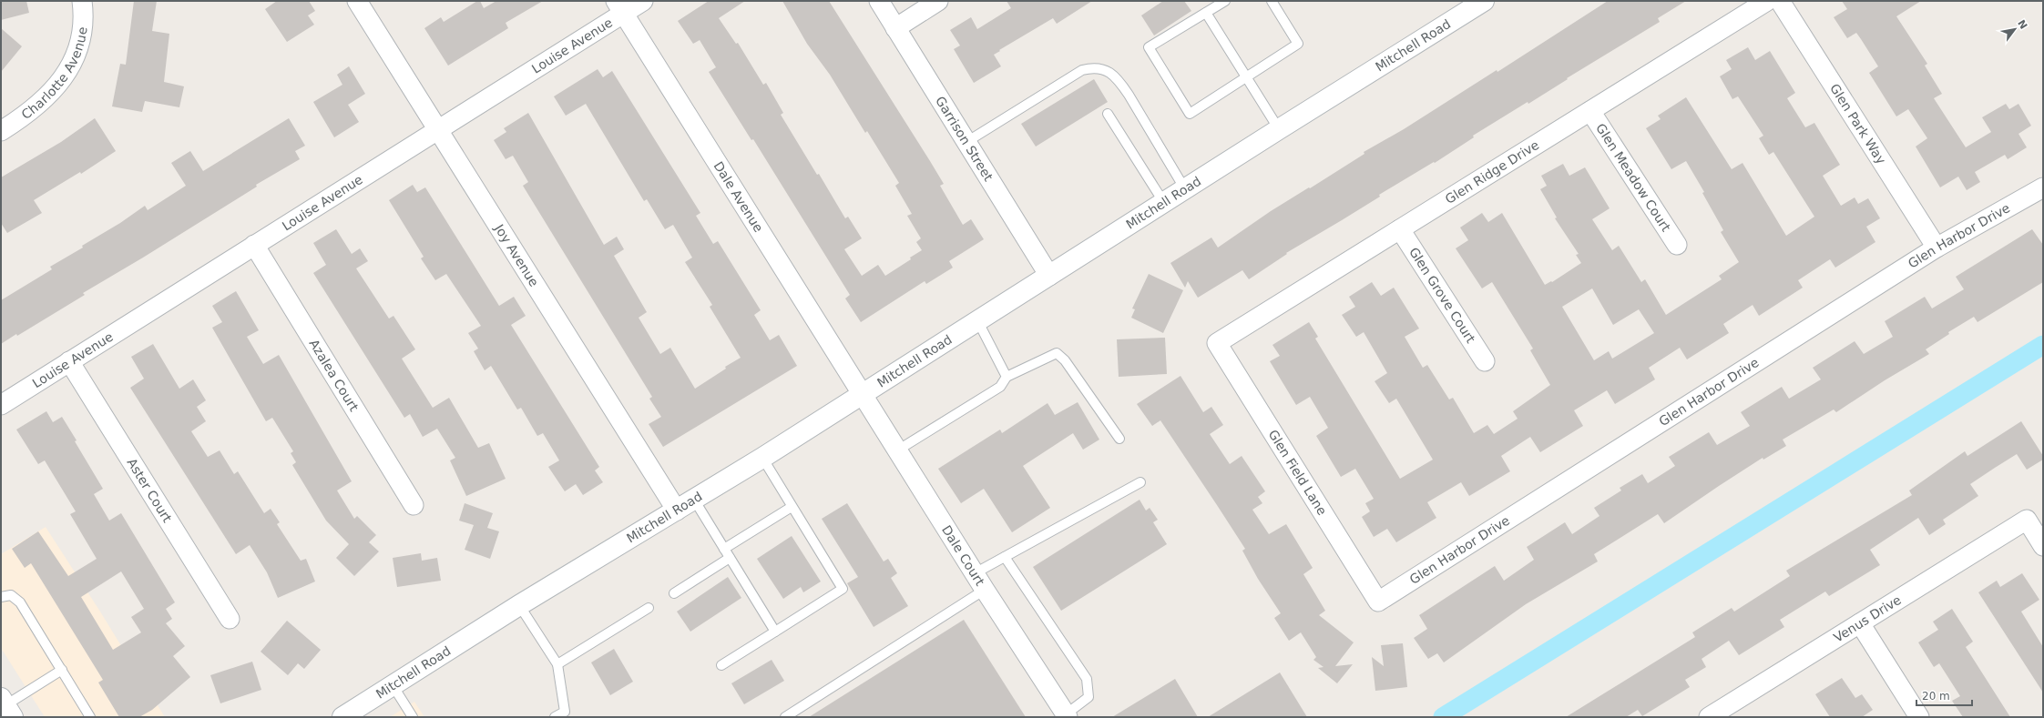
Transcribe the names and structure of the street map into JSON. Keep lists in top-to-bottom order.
{
  "streets": {
    "main road": ["Mitchell Road"],
    "street": [
      "Louise Avenue",
      "Charlotte Avenue",
      "Glen Park Way",
      "Garrison Street",
      "Glen Ridge Drive",
      "Glen Meadow Court",
      "Dale Avenue",
      "Glen Harbor Drive",
      "Joy Avenue",
      "Glen Grove Court",
      "Azalea Court",
      "Glen Field Lane",
      "Aster Court",
      "Dale Court",
      "Venus Drive"
    ]
  },
  "crossings": [
    ["Louise Avenue", "Dale Avenue"],
    ["Louise Avenue", "Joy Avenue"],
    ["Louise Avenue", "Azalea Court"],
    ["Louise Avenue", "Aster Court"],
    ["Mitchell Road", "Garrison Street"],
    ["Mitchell Road", "Dale Avenue"],
    ["Mitchell Road", "Joy Avenue"],
    ["Mitchell Road", "Dale Court"],
    ["Glen Park Way", "Glen Harbor Drive"],
    ["Glen Ridge Drive", "Glen Meadow Court"],
    ["Glen Ridge Drive", "Glen Grove Court"],
    ["Glen Ridge Drive", "Glen Field Lane"],
    ["Dale Avenue", "Dale Court"],
    ["Glen Harbor Drive", "Glen Field Lane"]
  ],
  "scale_bar": "20 m",
  "north": "top right"
}
